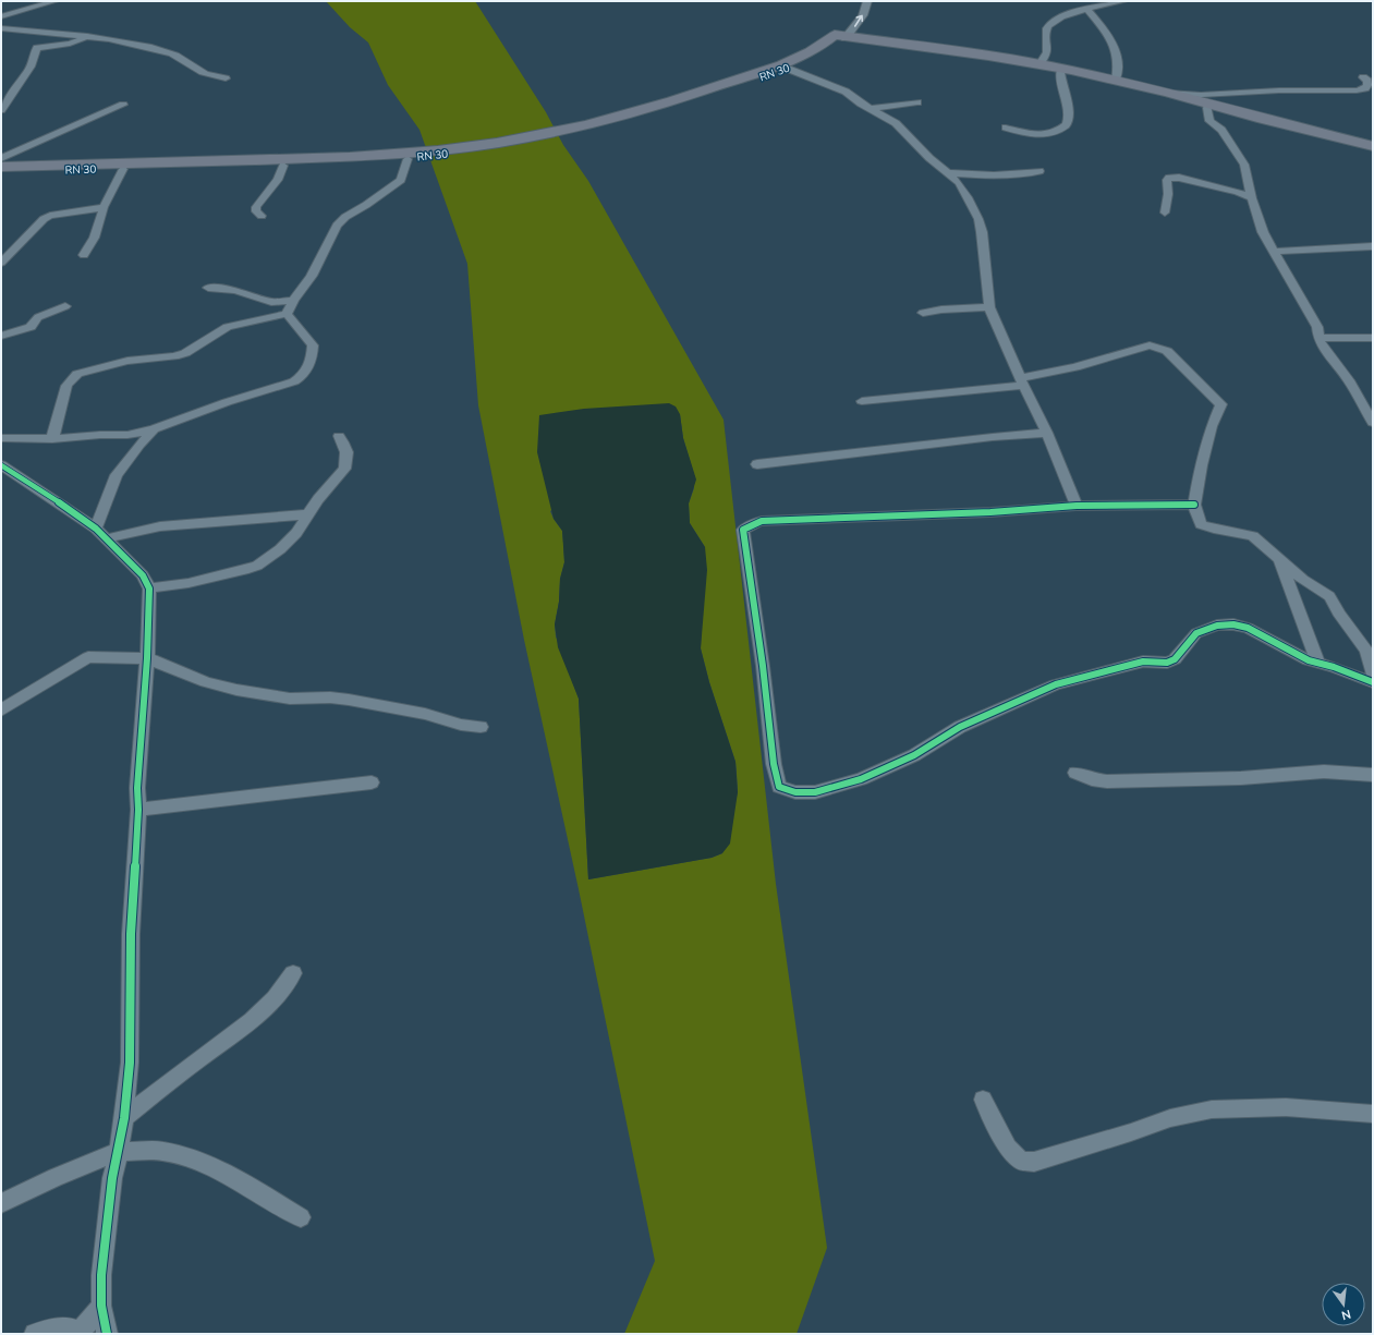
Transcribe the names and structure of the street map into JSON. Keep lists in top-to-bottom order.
{
  "streets": {
    "main road": ["RN 30"]
  },
  "north": "bottom"
}
